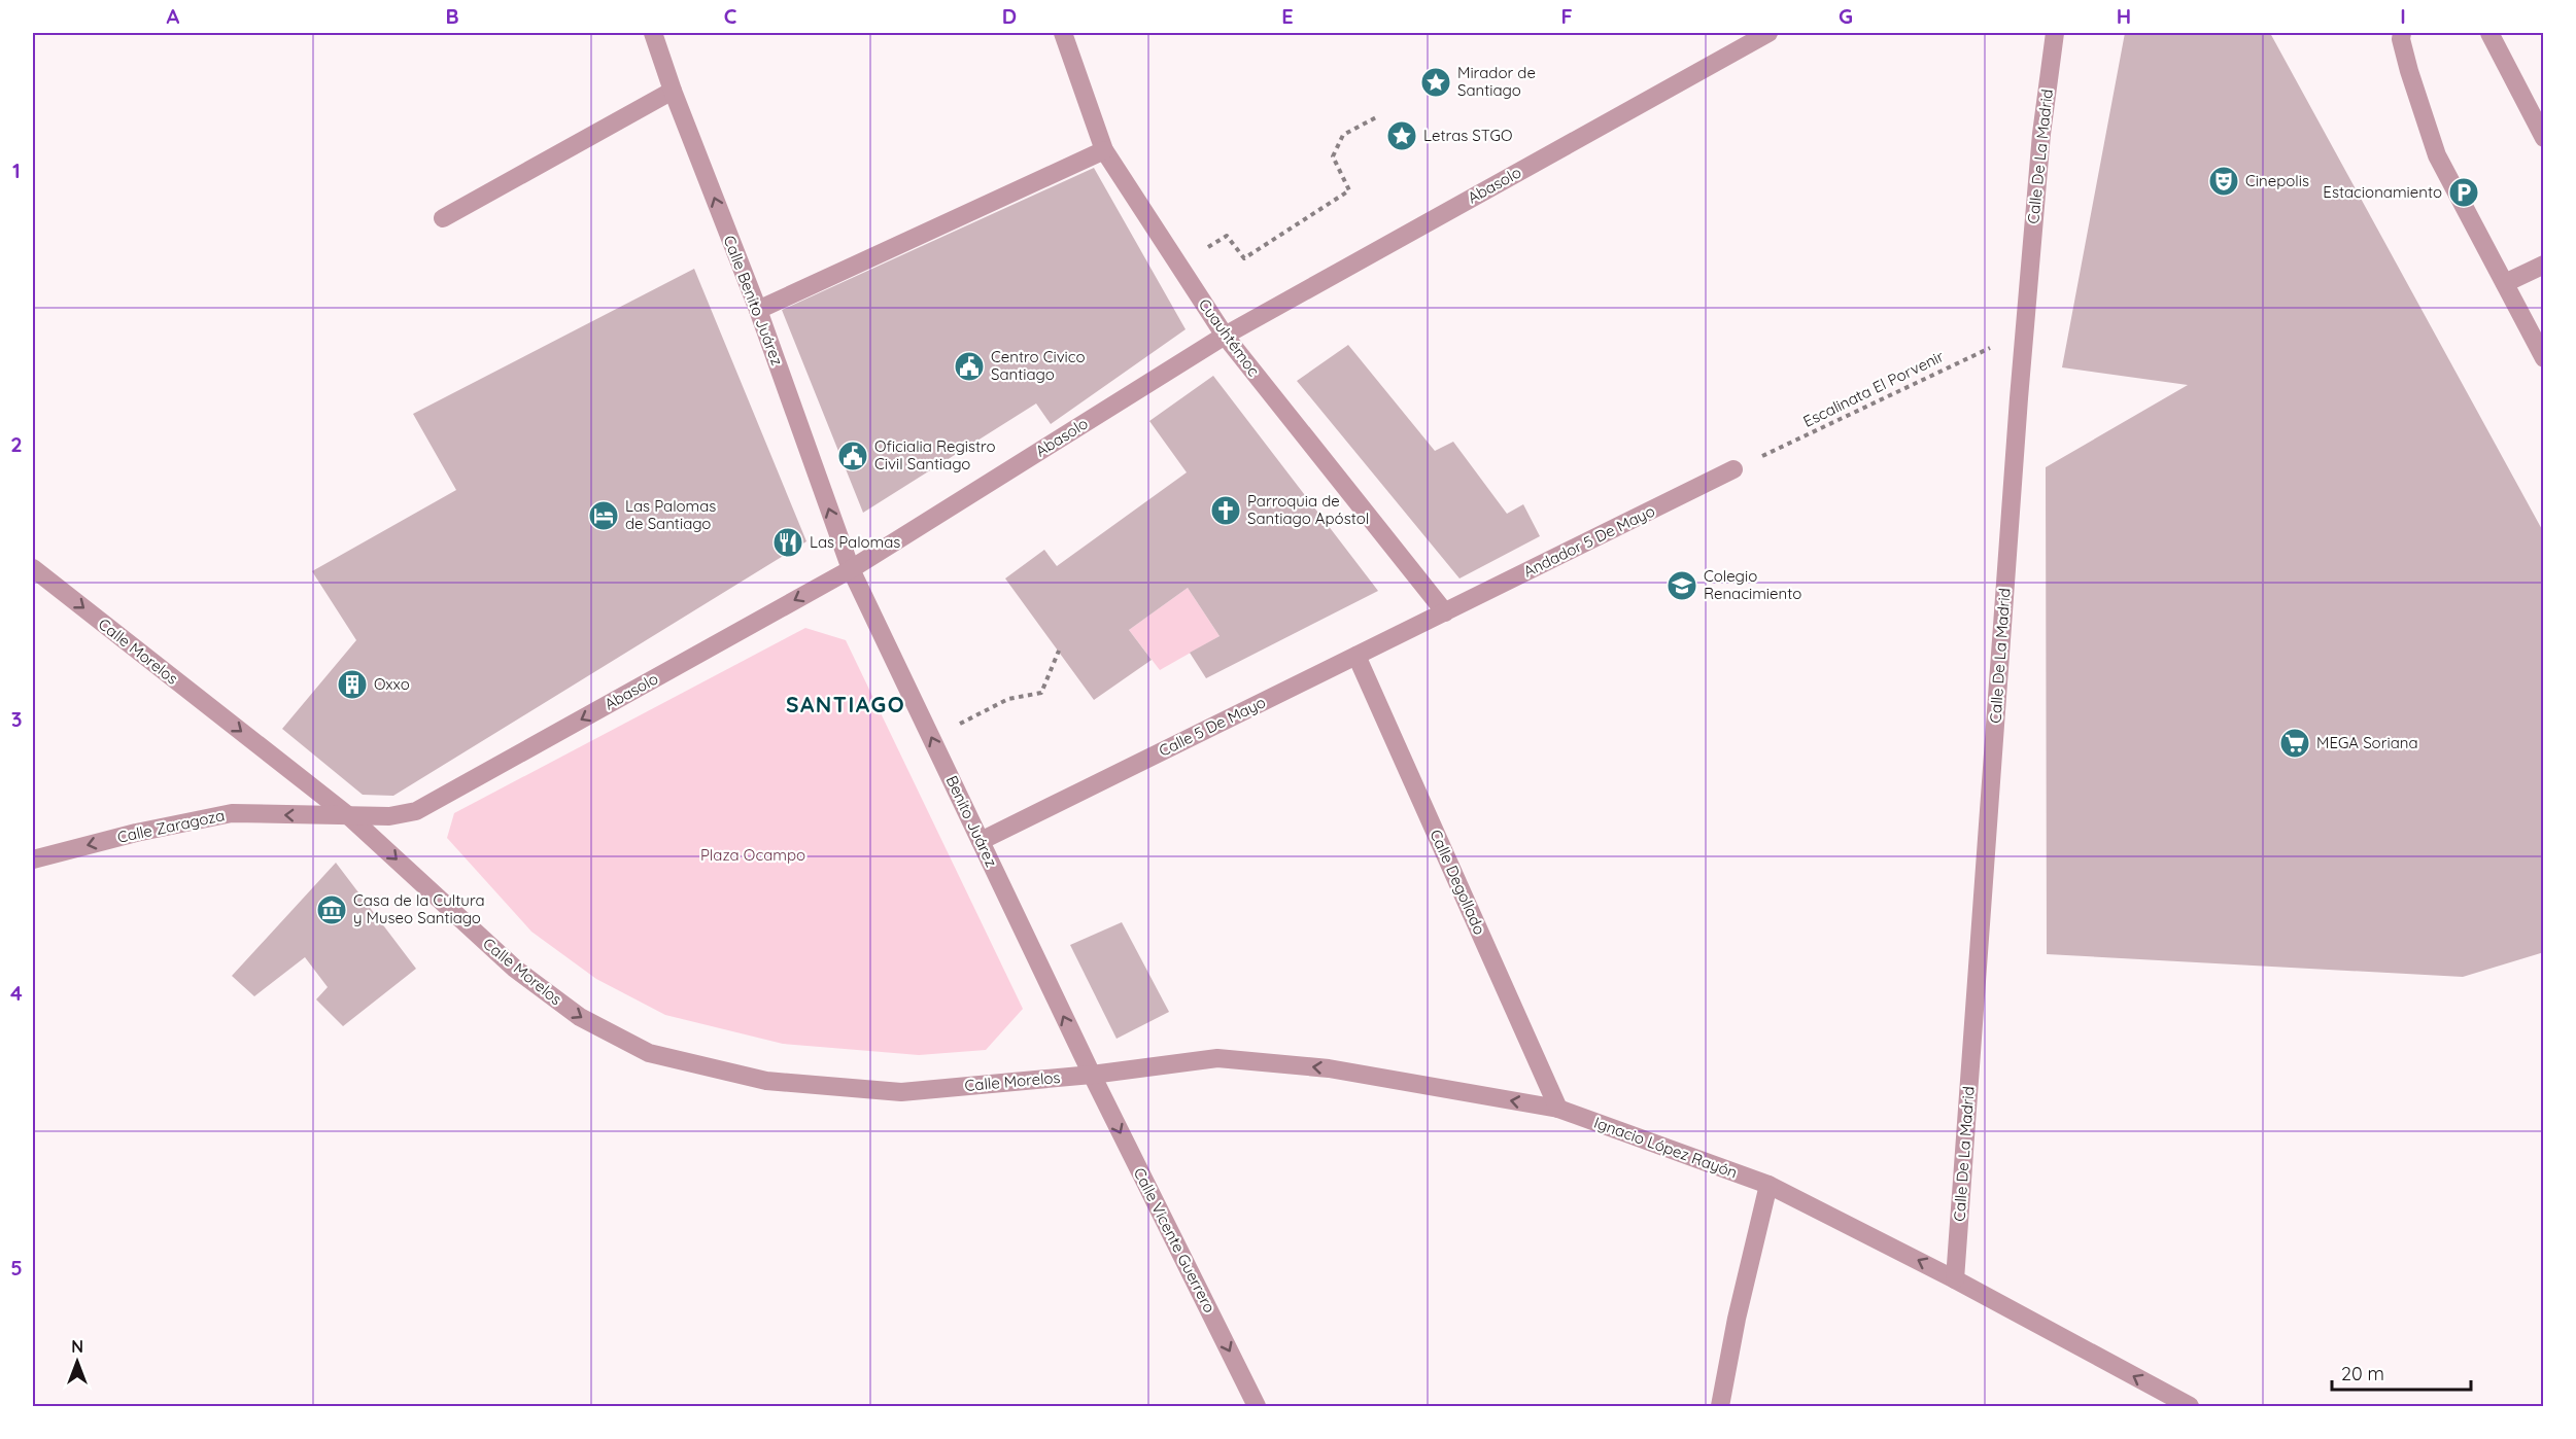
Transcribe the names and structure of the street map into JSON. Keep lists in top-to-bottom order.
{
  "streets": {
    "street": [
      "Calle De La Madrid",
      "Abasolo",
      "Calle Benito Juárez",
      "Cuauhtémoc",
      "Andador 5 De Mayo",
      "Calle Morelos",
      "Calle 5 De Mayo",
      "Benito Juárez",
      "Calle Zaragoza",
      "Calle Degollado",
      "Ignacio López Rayón",
      "Calle Vicente Guerrero"
    ],
    "path": ["Escalinata El Porvenir"]
  },
  "crossings": [
    ["Calle De La Madrid", "Escalinata El Porvenir"],
    ["Calle De La Madrid", "Ignacio López Rayón"],
    ["Abasolo", "Calle Benito Juárez"],
    ["Abasolo", "Cuauhtémoc"],
    ["Abasolo", "Calle Morelos"],
    ["Abasolo", "Benito Juárez"],
    ["Abasolo", "Calle Zaragoza"],
    ["Calle Benito Juárez", "Benito Juárez"],
    ["Cuauhtémoc", "Andador 5 De Mayo"],
    ["Cuauhtémoc", "Calle 5 De Mayo"],
    ["Escalinata El Porvenir", "Andador 5 De Mayo"],
    ["Andador 5 De Mayo", "Calle 5 De Mayo"],
    ["Calle Morelos", "Benito Juárez"],
    ["Calle Morelos", "Calle Zaragoza"],
    ["Calle Morelos", "Ignacio López Rayón"],
    ["Calle Morelos", "Calle Vicente Guerrero"],
    ["Calle 5 De Mayo", "Benito Juárez"],
    ["Calle 5 De Mayo", "Calle Degollado"],
    ["Benito Juárez", "Ignacio López Rayón"],
    ["Benito Juárez", "Calle Vicente Guerrero"],
    ["Calle Degollado", "Ignacio López Rayón"],
    ["Ignacio López Rayón", "Calle Vicente Guerrero"]
  ],
  "one_way": [
    "Calle Benito Juárez",
    "Calle Morelos",
    "Benito Juárez",
    "Calle Zaragoza",
    "Ignacio López Rayón",
    "Calle Vicente Guerrero"
  ],
  "districts": ["SANTIAGO"],
  "parks": ["Plaza Ocampo"],
  "places": {
    "place": ["Mirador de Santiago", "Letras STGO"],
    "theatre": ["Cinepolis"],
    "parking": ["Estacionamiento"],
    "public building": ["Centro Civico Santiago", "Oficialia Registro Civil Santiago"],
    "church": ["Parroquia de Santiago Apóstol"],
    "hotel": ["Las Palomas de Santiago"],
    "restaurant": ["Las Palomas"],
    "school or university": ["Colegio Renacimiento"],
    "building": ["Oxxo"],
    "supermarket": ["MEGA Soriana"],
    "museum": ["Casa de la Cultura y Museo Santiago"]
  },
  "scale_bar": "20 m",
  "north": "top",
  "grid": {
    "columns": [
      "A",
      "B",
      "C",
      "D",
      "E",
      "F",
      "G",
      "H",
      "I"
    ],
    "rows": [
      "1",
      "2",
      "3",
      "4",
      "5"
    ]
  }
}
